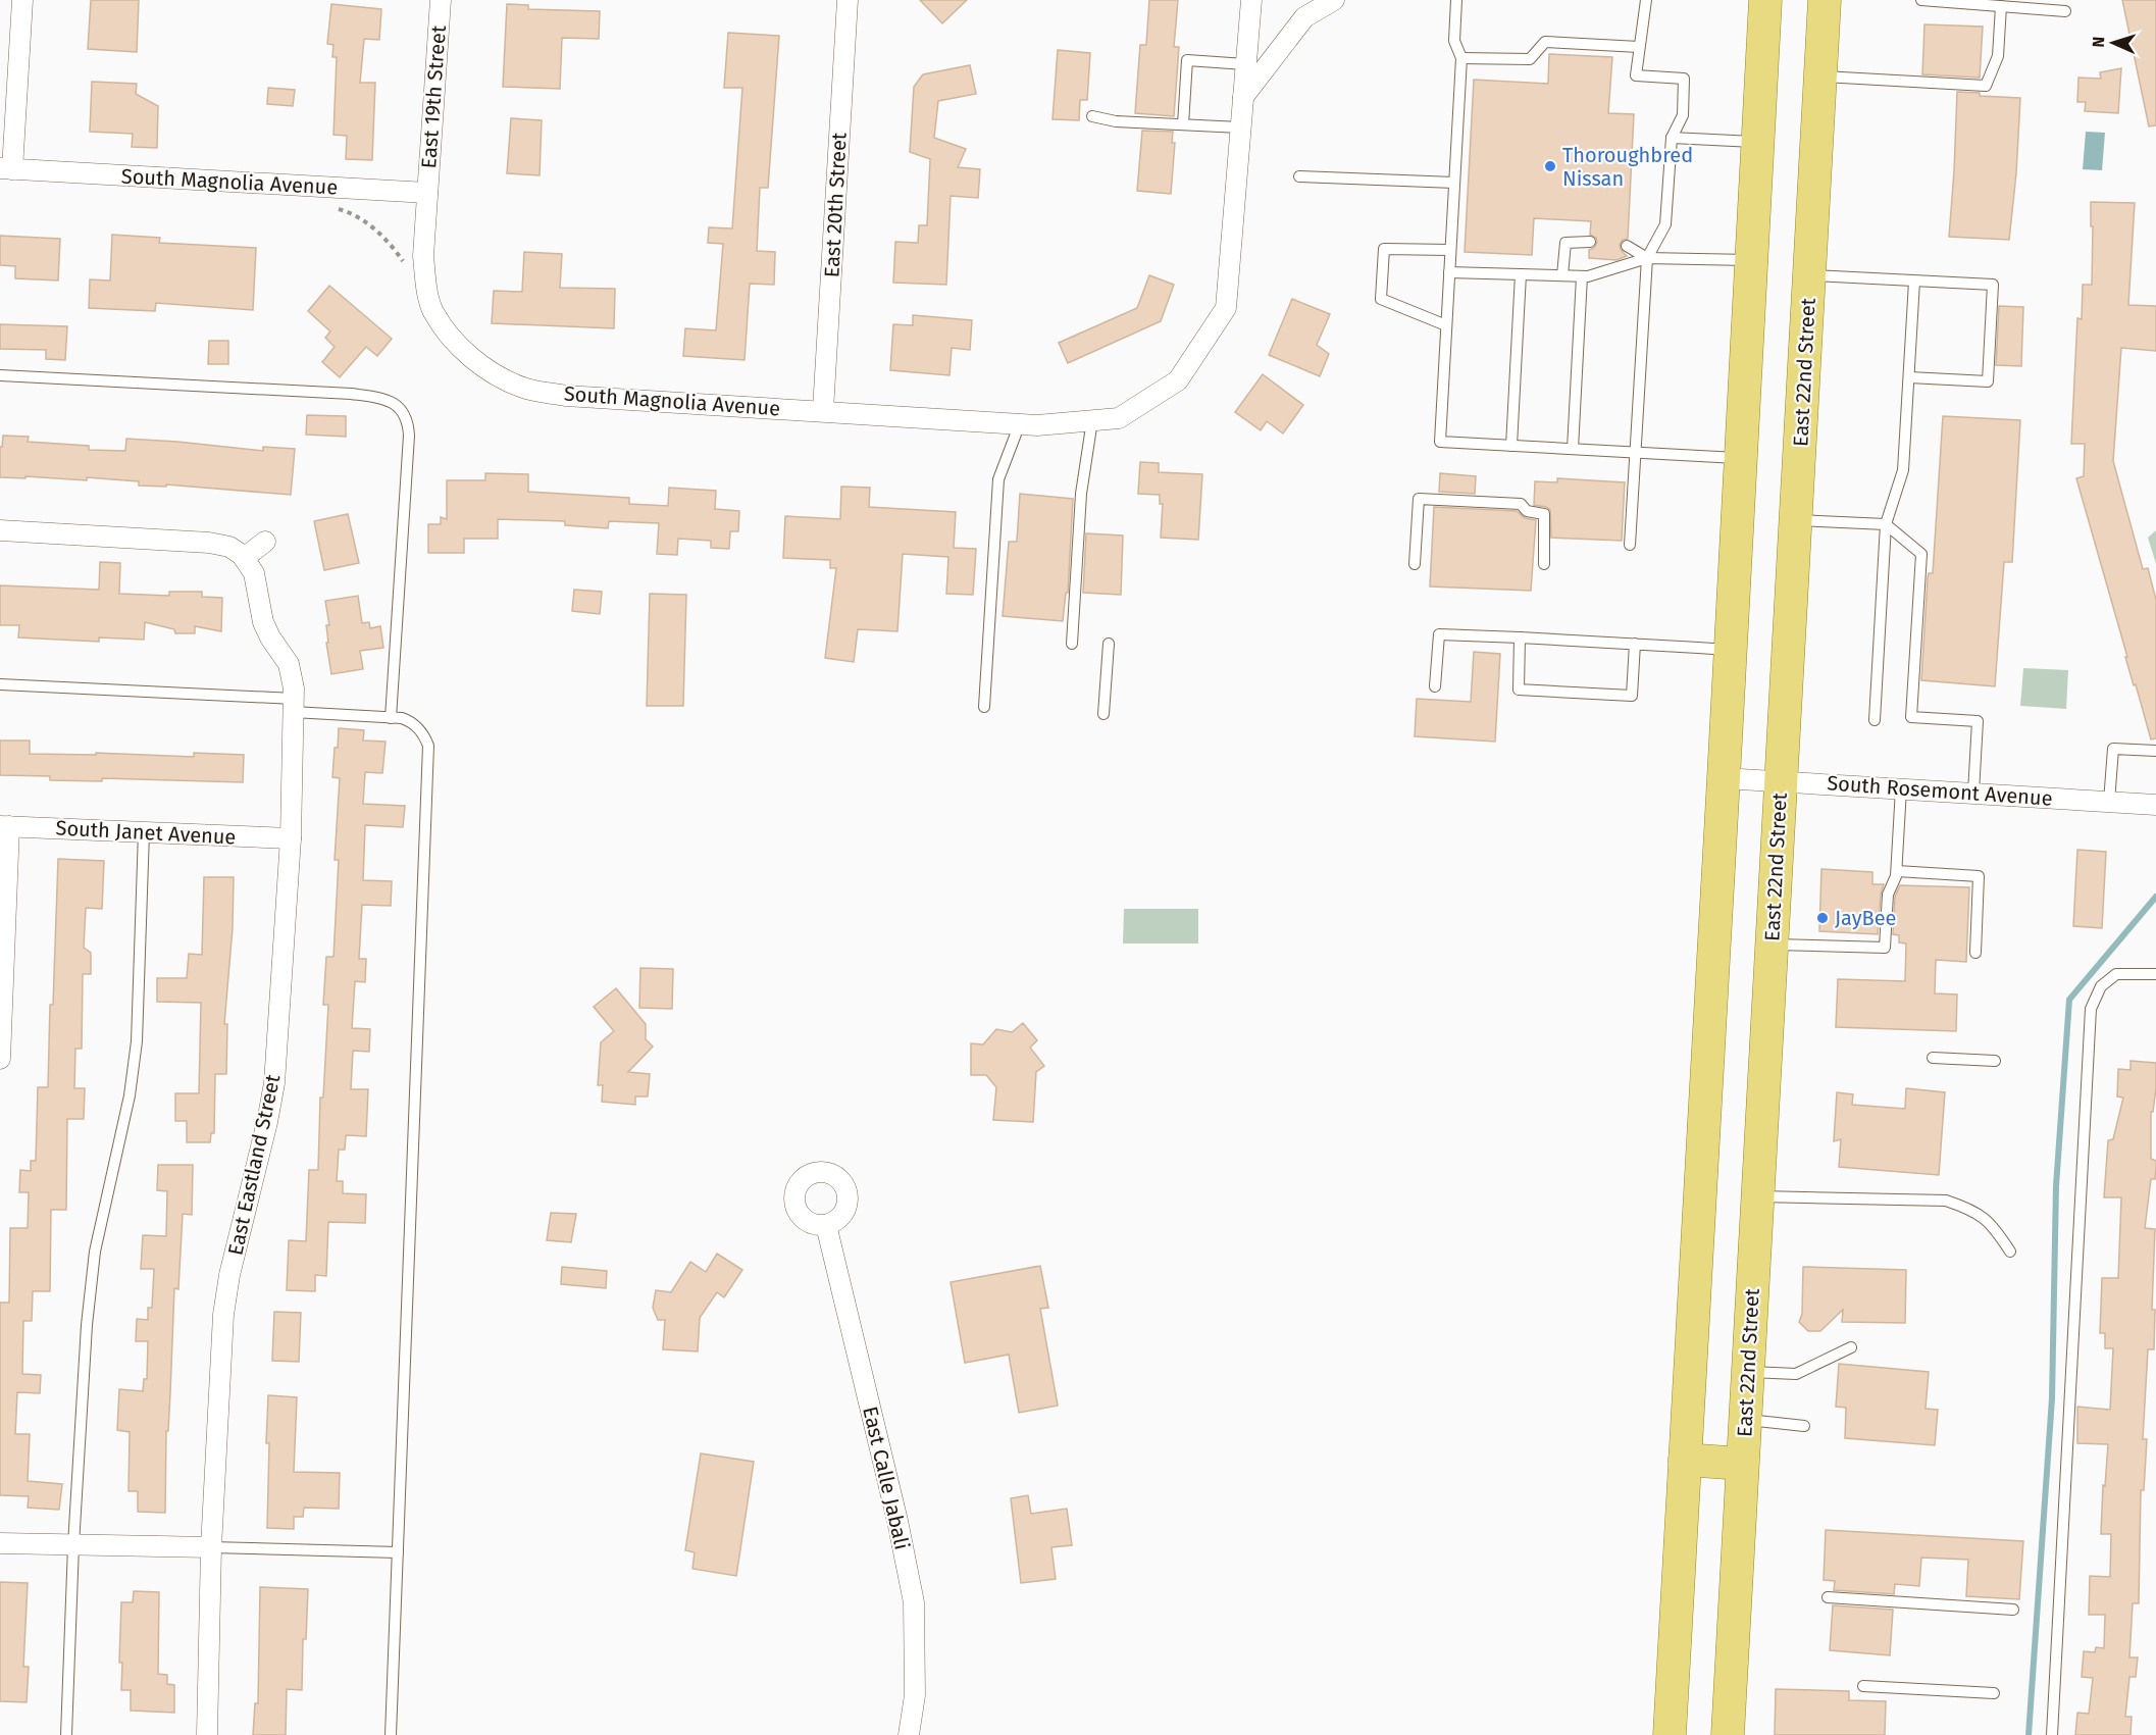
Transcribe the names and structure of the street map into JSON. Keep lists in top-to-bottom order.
{
  "streets": {
    "main road": ["East 22nd Street"],
    "street": [
      "East 19th Street",
      "South Magnolia Avenue",
      "East 20th Street",
      "South Rosemont Avenue",
      "South Janet Avenue",
      "East Eastland Street",
      "East Calle Jabali"
    ]
  },
  "crossings": [
    ["East 19th Street", "South Magnolia Avenue"],
    ["South Magnolia Avenue", "East 20th Street"],
    ["East 22nd Street", "South Rosemont Avenue"],
    ["South Janet Avenue", "East Eastland Street"]
  ],
  "places": ["Thoroughbred Nissan", "JayBee"],
  "north": "left"
}
